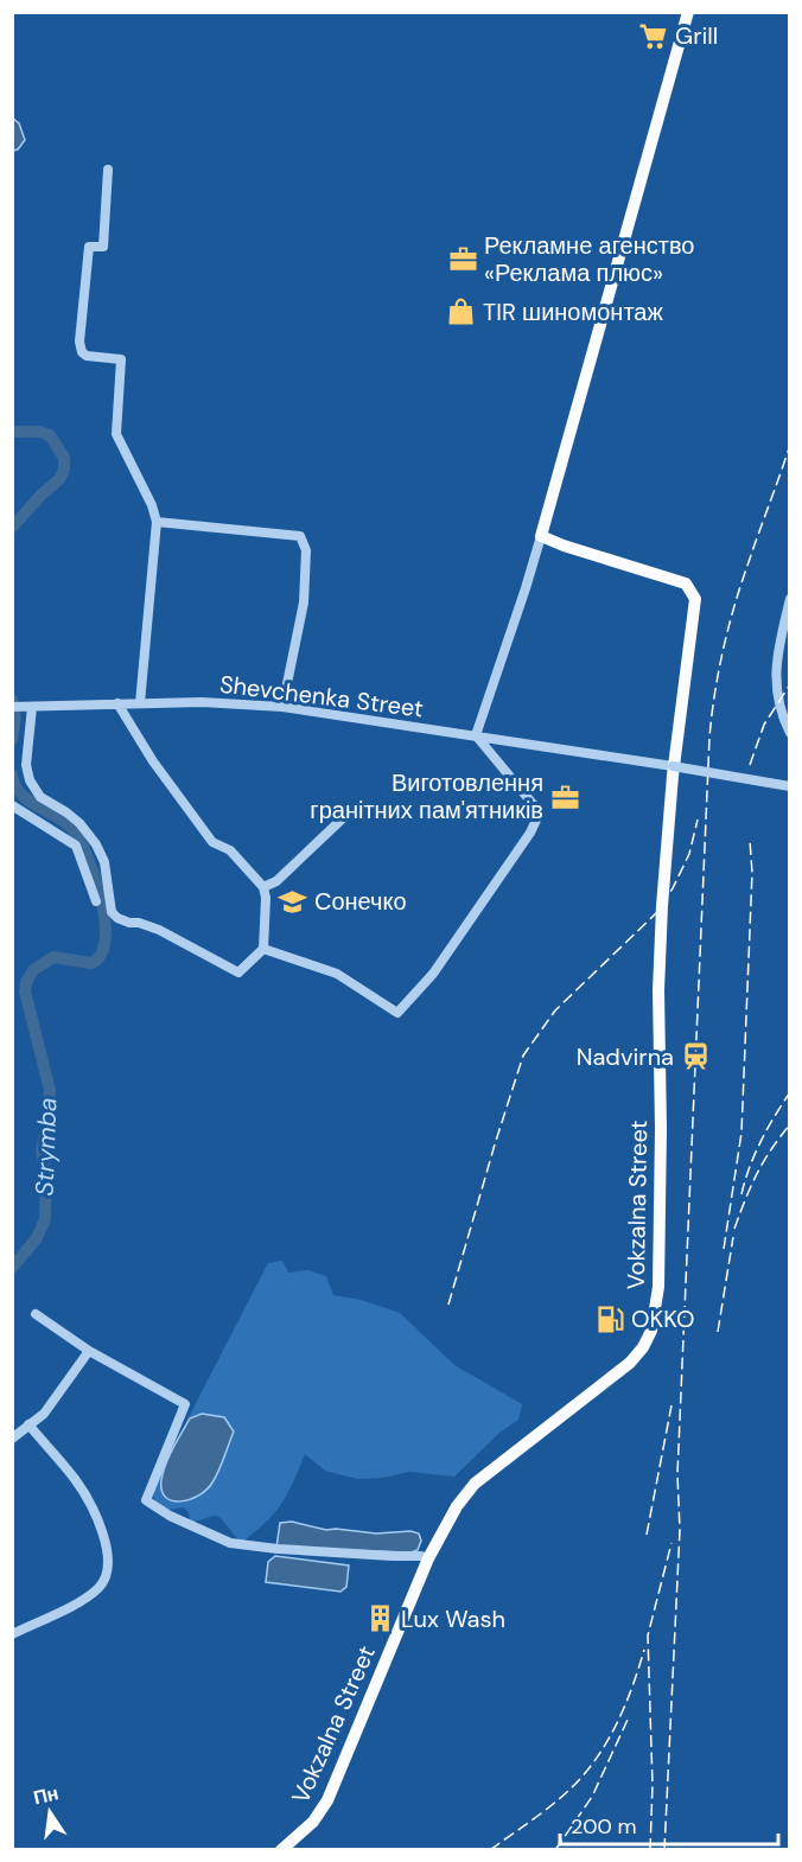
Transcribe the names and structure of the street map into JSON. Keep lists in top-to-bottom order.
{
  "streets": {
    "main road": ["Vokzalna Street"],
    "street": ["Shevchenka Street"]
  },
  "water": ["Strymba"],
  "places": {
    "supermarket": ["Grill"],
    "office": ["Рекламне агенство «Реклама плюс»", "Виготовлення гранітних пам'ятників"],
    "shop": ["TIR шиномонтаж"],
    "school or university": ["Сонечко"],
    "station": ["Nadvirna"],
    "fuel station": ["OKKO"],
    "building": ["Lux Wash"]
  },
  "scale_bar": "200 m",
  "north": "top"
}
